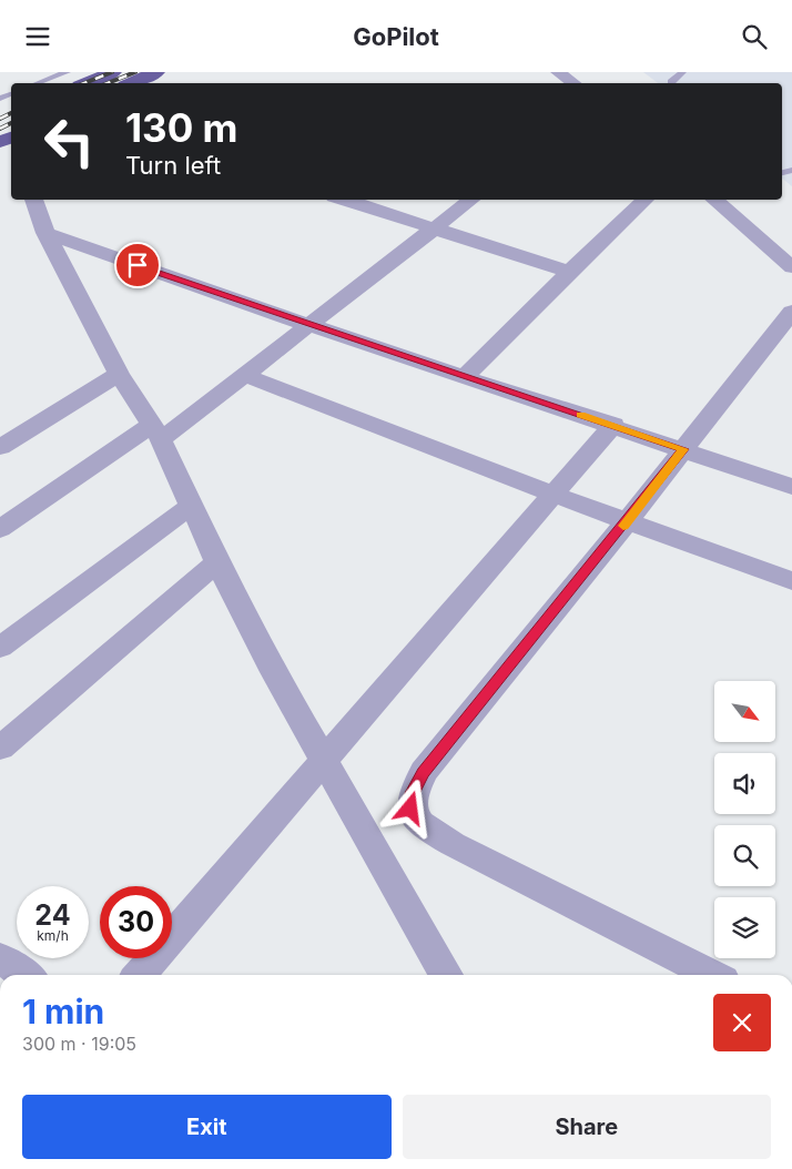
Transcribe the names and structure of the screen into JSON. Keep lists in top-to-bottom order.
{
  "north": "bottom right",
  "page": {
    "header": "GoPilot",
    "turn": ["130 m", "Turn left"],
    "speed": "24 km/h",
    "limit": "30",
    "heading": ["1 min", "300 m · 19:05"],
    "buttons": ["Exit", "Share"]
  }
}
